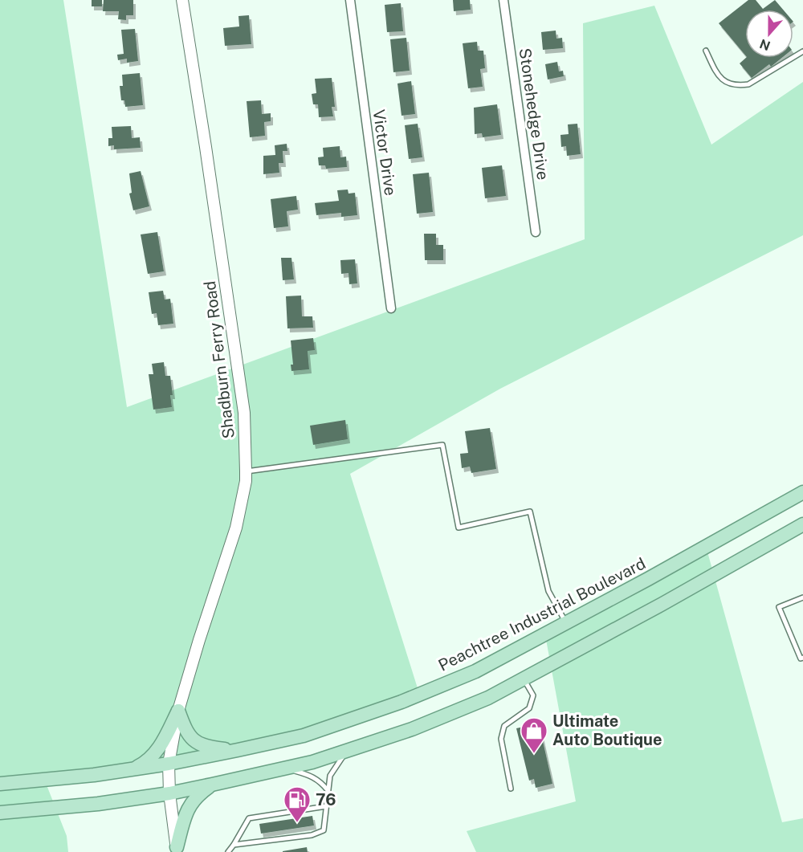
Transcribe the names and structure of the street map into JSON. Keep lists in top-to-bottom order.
{
  "streets": {
    "main road": ["Peachtree Industrial Boulevard"],
    "street": ["Stonehedge Drive", "Victor Drive", "Shadburn Ferry Road"]
  },
  "crossings": [
    ["Shadburn Ferry Road", "Peachtree Industrial Boulevard"]
  ],
  "places": {
    "shop": ["Ultimate Auto Boutique"],
    "fuel station": ["76"]
  },
  "north": "bottom"
}
